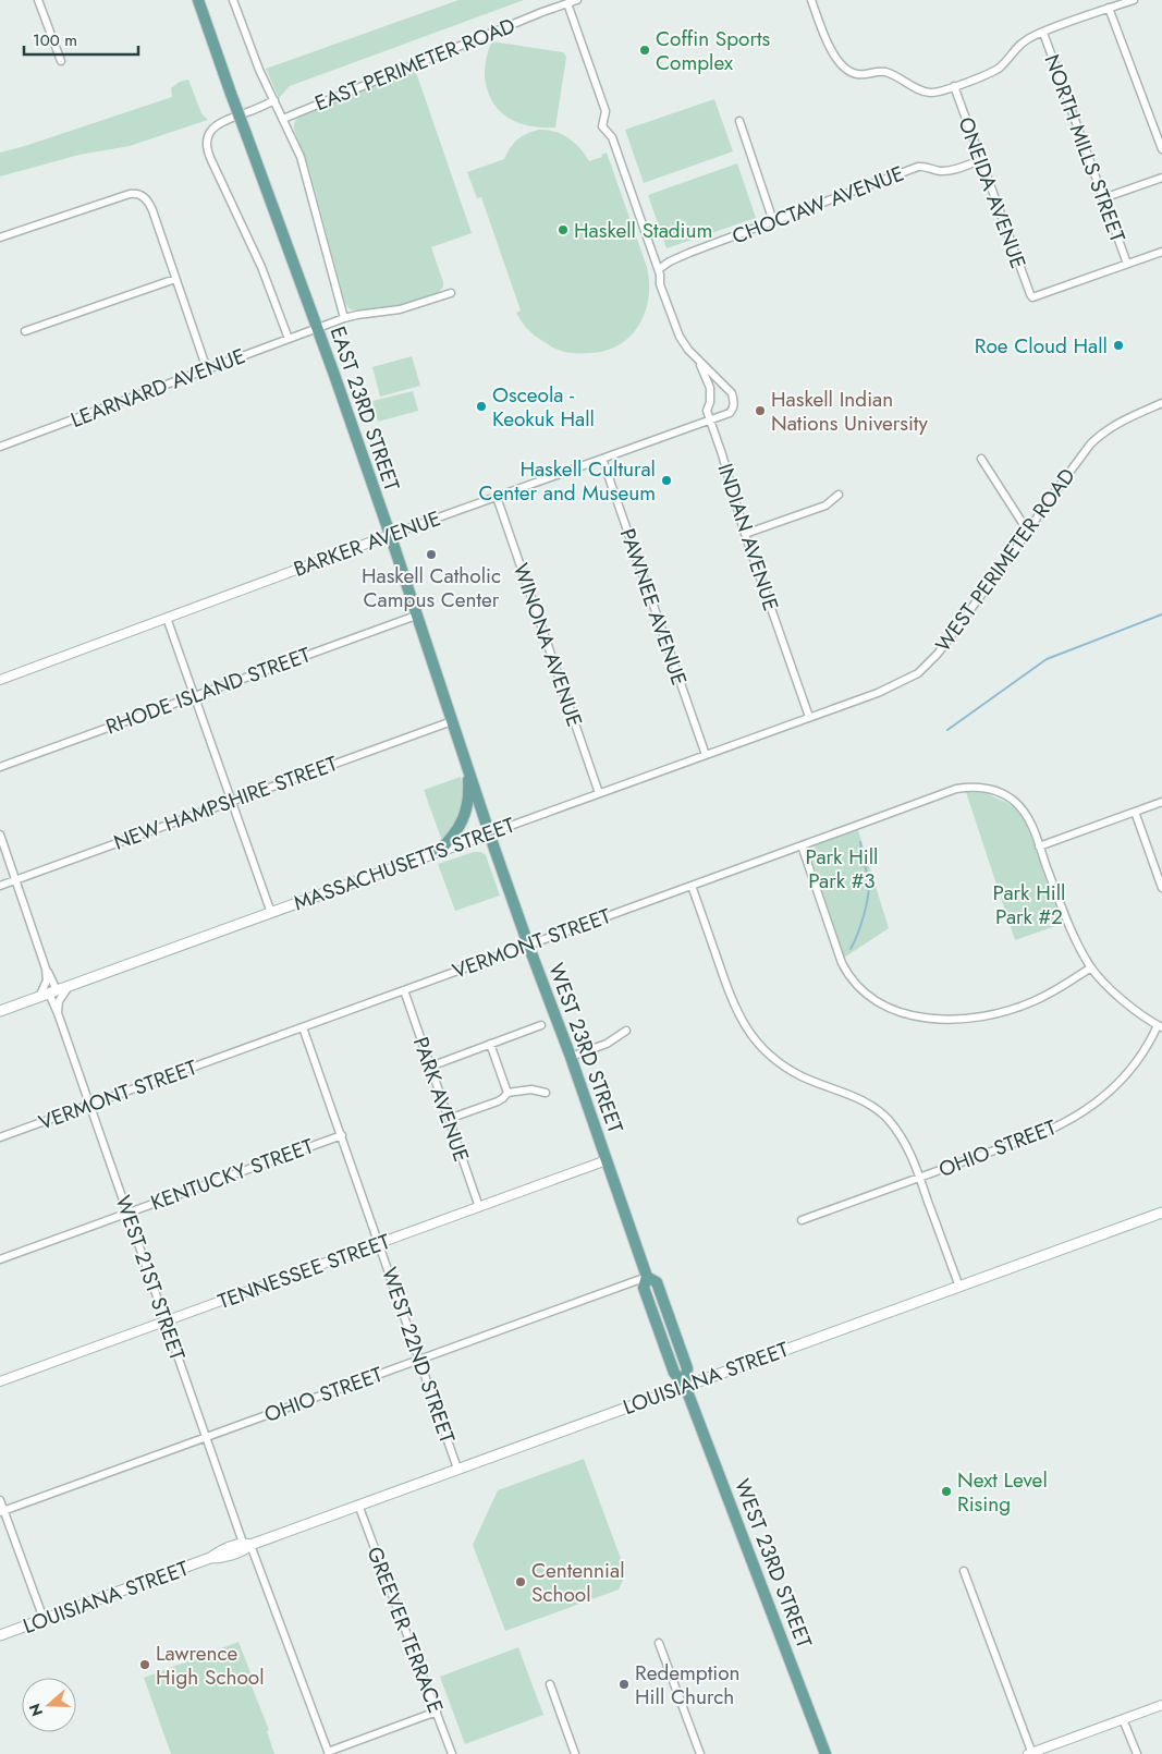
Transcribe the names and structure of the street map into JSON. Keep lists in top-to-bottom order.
{
  "streets": {
    "main road": [
      "EAST 23RD STREET",
      "MASSACHUSETTS STREET",
      "WEST 23RD STREET",
      "LOUISIANA STREET"
    ],
    "street": [
      "EAST PERIMETER ROAD",
      "NORTH MILLS STREET",
      "ONEIDA AVENUE",
      "CHOCTAW AVENUE",
      "LEARNARD AVENUE",
      "INDIAN AVENUE",
      "BARKER AVENUE",
      "WEST PERIMETER ROAD",
      "PAWNEE AVENUE",
      "WINONA AVENUE",
      "RHODE ISLAND STREET",
      "NEW HAMPSHIRE STREET",
      "VERMONT STREET",
      "PARK AVENUE",
      "OHIO STREET",
      "KENTUCKY STREET",
      "TENNESSEE STREET",
      "WEST 21ST STREET",
      "WEST 22ND STREET",
      "GREEVER TERRACE"
    ]
  },
  "crossings": [
    ["EAST PERIMETER ROAD", "INDIAN AVENUE"],
    ["NORTH MILLS STREET", "ONEIDA AVENUE"],
    ["ONEIDA AVENUE", "CHOCTAW AVENUE"],
    ["CHOCTAW AVENUE", "INDIAN AVENUE"],
    ["LEARNARD AVENUE", "EAST 23RD STREET"],
    ["EAST 23RD STREET", "BARKER AVENUE"],
    ["EAST 23RD STREET", "RHODE ISLAND STREET"],
    ["EAST 23RD STREET", "NEW HAMPSHIRE STREET"],
    ["EAST 23RD STREET", "MASSACHUSETTS STREET"],
    ["EAST 23RD STREET", "WEST 23RD STREET"],
    ["INDIAN AVENUE", "BARKER AVENUE"],
    ["INDIAN AVENUE", "WEST PERIMETER ROAD"],
    ["INDIAN AVENUE", "MASSACHUSETTS STREET"],
    ["BARKER AVENUE", "PAWNEE AVENUE"],
    ["BARKER AVENUE", "WINONA AVENUE"],
    ["WEST PERIMETER ROAD", "MASSACHUSETTS STREET"],
    ["PAWNEE AVENUE", "MASSACHUSETTS STREET"],
    ["WINONA AVENUE", "MASSACHUSETTS STREET"],
    ["NEW HAMPSHIRE STREET", "WEST 21ST STREET"],
    ["MASSACHUSETTS STREET", "WEST 23RD STREET"],
    ["MASSACHUSETTS STREET", "WEST 21ST STREET"],
    ["VERMONT STREET", "WEST 23RD STREET"],
    ["VERMONT STREET", "PARK AVENUE"],
    ["VERMONT STREET", "OHIO STREET"],
    ["VERMONT STREET", "WEST 21ST STREET"],
    ["VERMONT STREET", "WEST 22ND STREET"],
    ["WEST 23RD STREET", "OHIO STREET"],
    ["WEST 23RD STREET", "TENNESSEE STREET"],
    ["WEST 23RD STREET", "LOUISIANA STREET"],
    ["PARK AVENUE", "TENNESSEE STREET"],
    ["OHIO STREET", "WEST 21ST STREET"],
    ["OHIO STREET", "WEST 22ND STREET"],
    ["KENTUCKY STREET", "WEST 21ST STREET"],
    ["KENTUCKY STREET", "WEST 22ND STREET"],
    ["TENNESSEE STREET", "WEST 21ST STREET"],
    ["TENNESSEE STREET", "WEST 22ND STREET"],
    ["WEST 21ST STREET", "LOUISIANA STREET"],
    ["WEST 22ND STREET", "LOUISIANA STREET"],
    ["LOUISIANA STREET", "GREEVER TERRACE"]
  ],
  "parks": ["Park Hill Park #3", "Park Hill Park #2"],
  "places": [
    "Coffin Sports Complex",
    "Haskell Stadium",
    "Roe Cloud Hall",
    "Osceola - Keokuk Hall",
    "Haskell Indian Nations University",
    "Haskell Cultural Center and Museum",
    "Haskell Catholic Campus Center",
    "Next Level Rising",
    "Centennial School",
    "Lawrence High School",
    "Redemption Hill Church"
  ],
  "scale_bar": "100 m",
  "north": "left"
}
